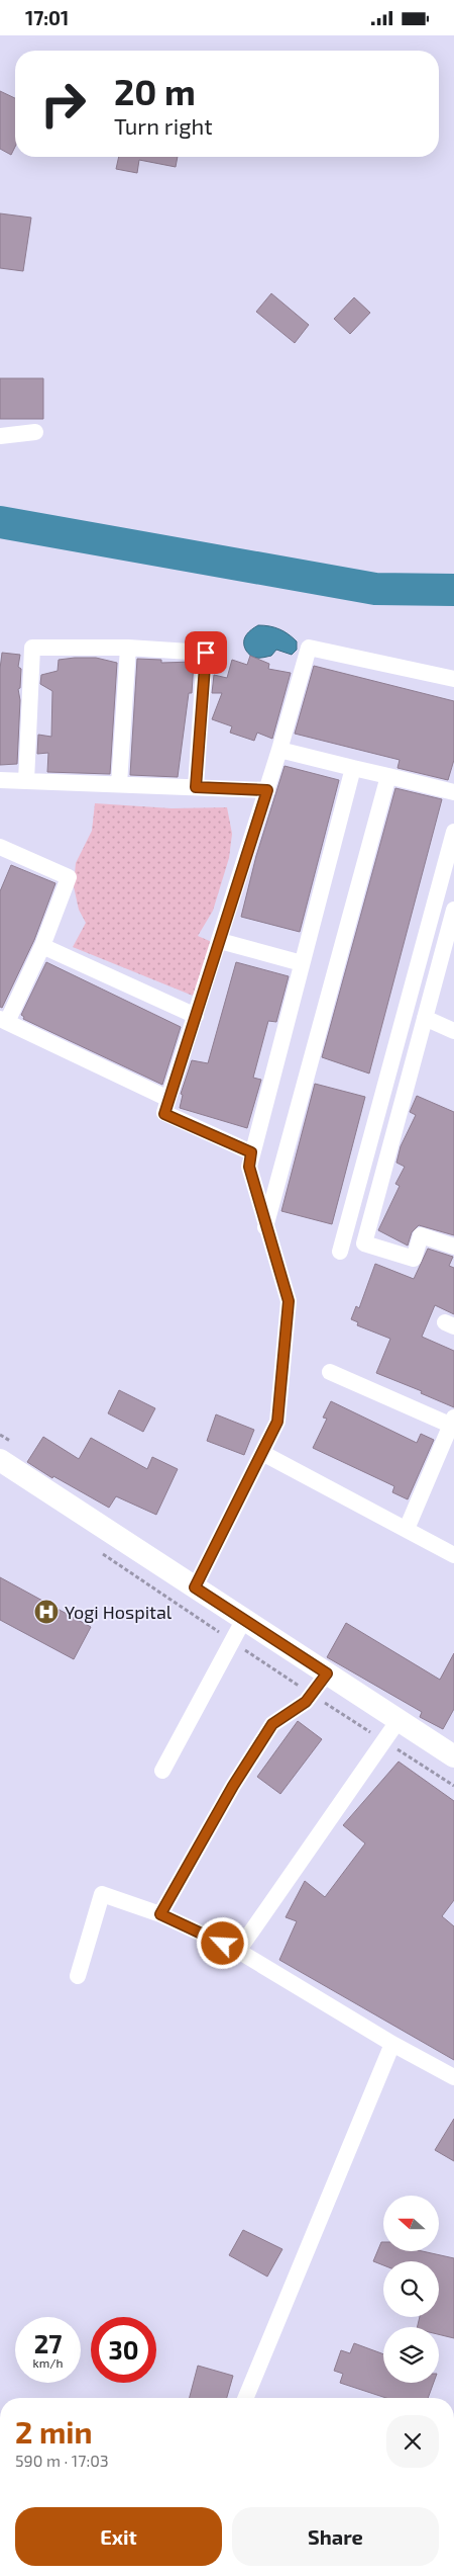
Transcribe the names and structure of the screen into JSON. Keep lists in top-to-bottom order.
{
  "places": {
    "hospital": ["Yogi Hospital"]
  },
  "north": "left",
  "page": {
    "status": "17:01",
    "turn": ["20 m", "Turn right"],
    "speed": "27 km/h",
    "limit": "30",
    "heading": ["2 min", "590 m · 17:03"],
    "buttons": ["Exit", "Share"]
  }
}
